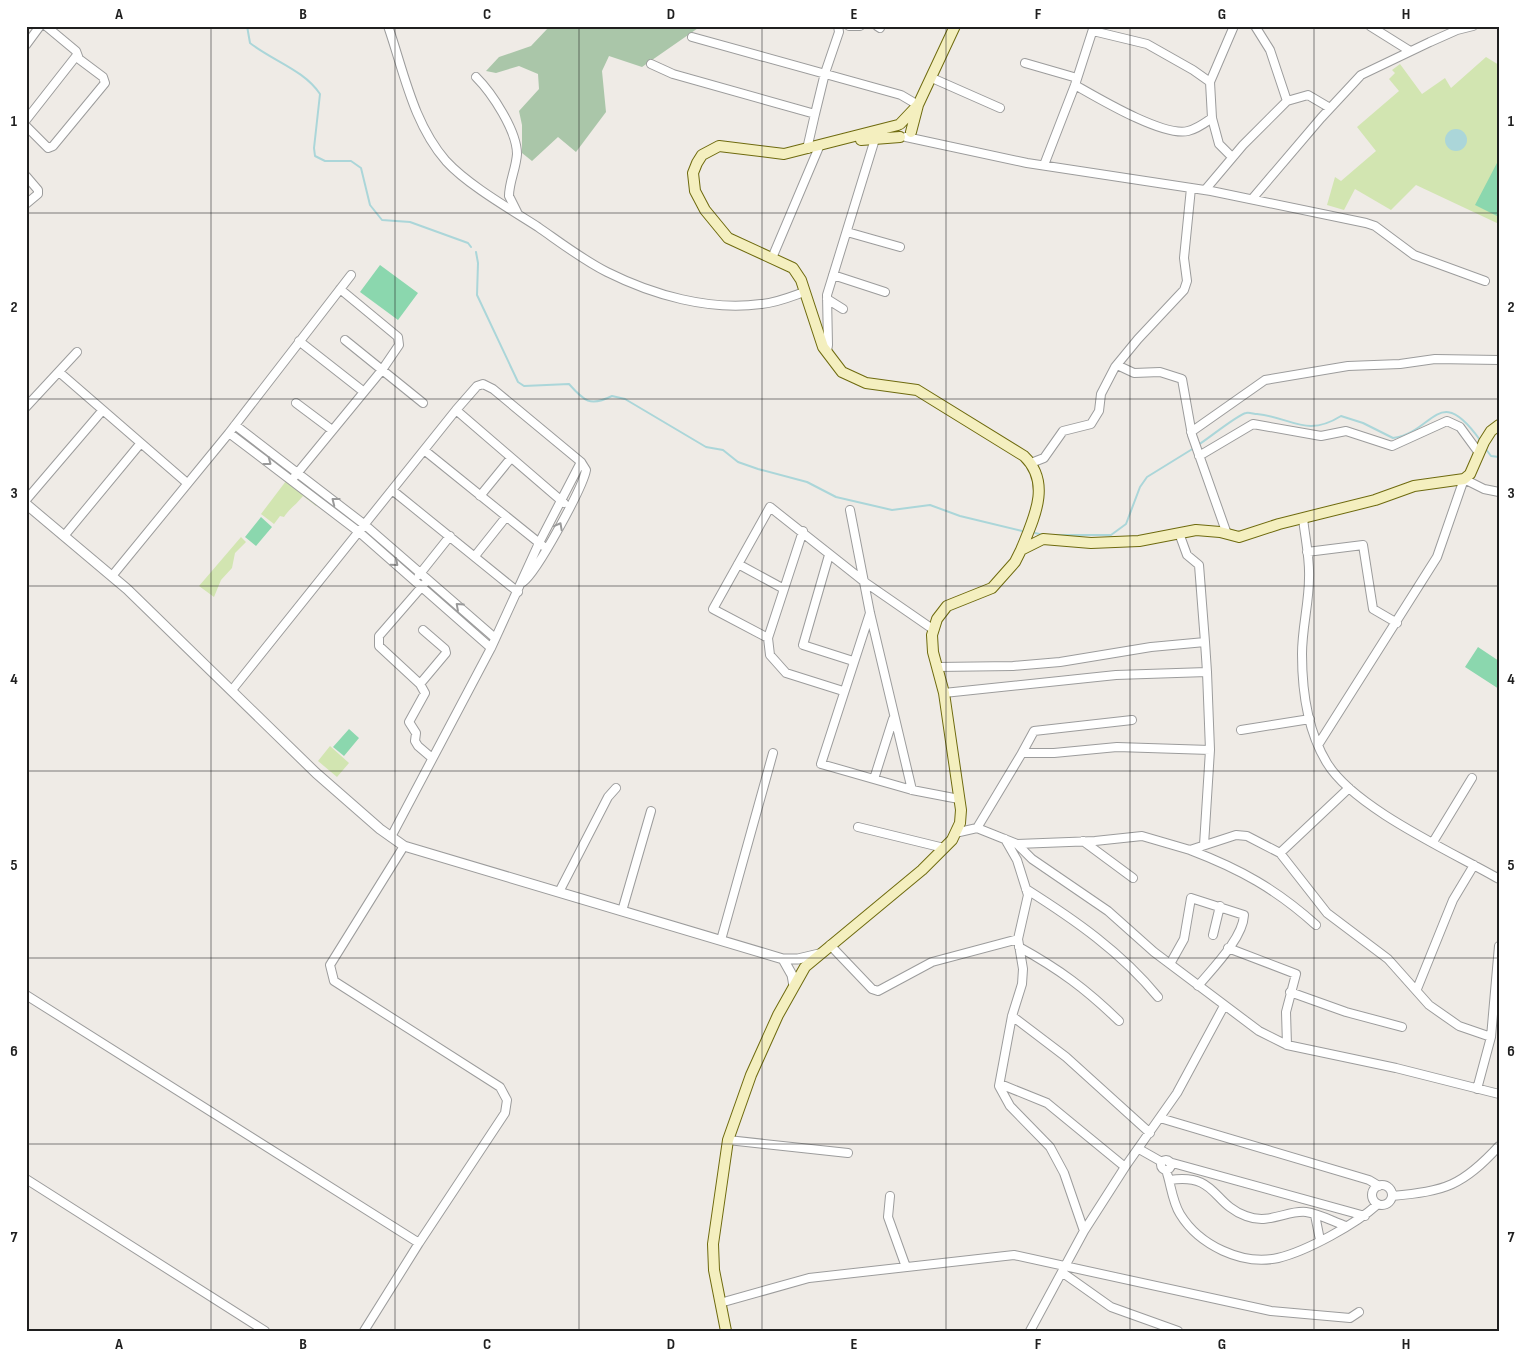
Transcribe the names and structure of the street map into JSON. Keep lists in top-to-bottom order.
{
  "grid": {
    "columns": [
      "A",
      "B",
      "C",
      "D",
      "E",
      "F",
      "G",
      "H"
    ],
    "rows": [
      "1",
      "2",
      "3",
      "4",
      "5",
      "6",
      "7"
    ]
  }
}
